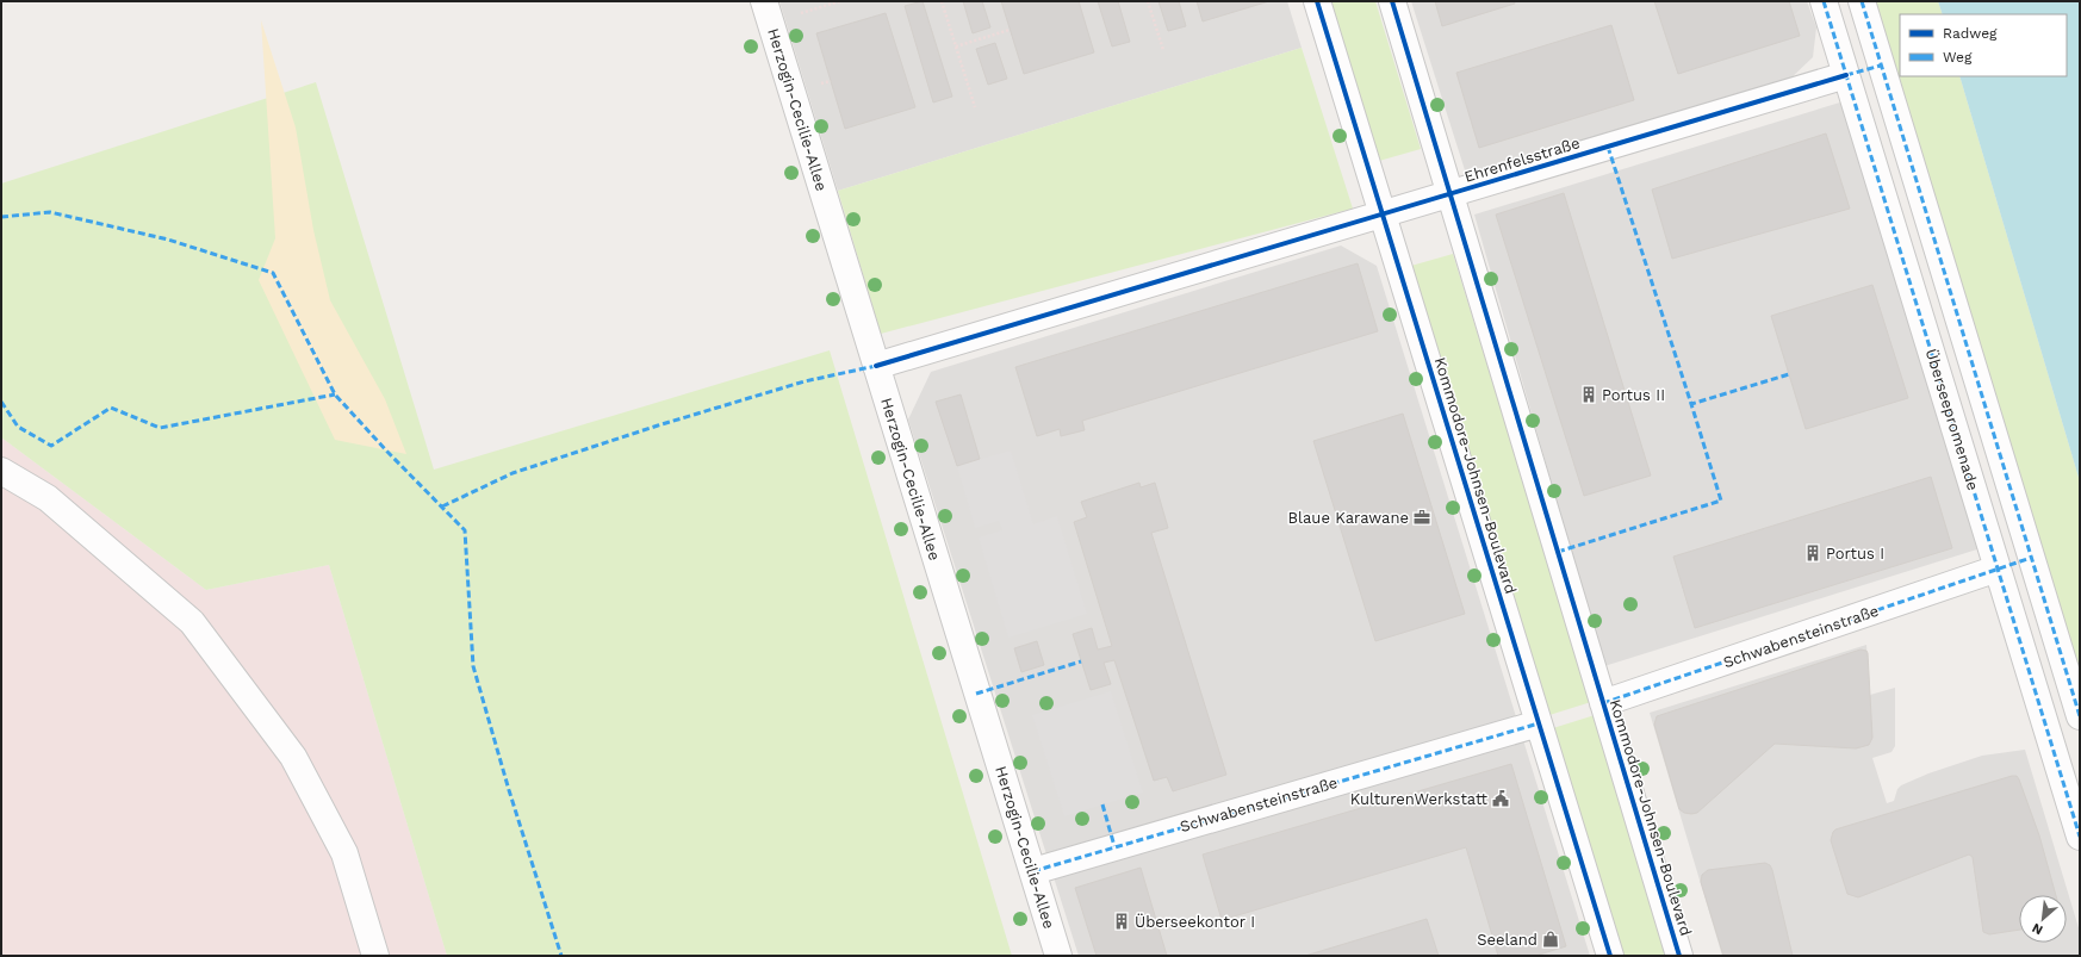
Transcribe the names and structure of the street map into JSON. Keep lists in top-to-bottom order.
{
  "streets": {
    "street": [
      "Herzogin-Cecilie-Allee",
      "Ehrenfelsstraße",
      "Überseepromenade",
      "Kommodore-Johnsen-Boulevard",
      "Schwabensteinstraße"
    ]
  },
  "crossings": [
    ["Herzogin-Cecilie-Allee", "Ehrenfelsstraße"],
    ["Herzogin-Cecilie-Allee", "Schwabensteinstraße"],
    ["Ehrenfelsstraße", "Überseepromenade"],
    ["Ehrenfelsstraße", "Kommodore-Johnsen-Boulevard"],
    ["Überseepromenade", "Schwabensteinstraße"],
    ["Kommodore-Johnsen-Boulevard", "Schwabensteinstraße"]
  ],
  "places": {
    "building": ["Portus II", "Portus I", "Überseekontor I"],
    "office": ["Blaue Karawane"],
    "public building": ["KulturenWerkstatt"],
    "shop": ["Seeland"]
  },
  "legend": ["Radweg", "Weg"],
  "north": "bottom left"
}
